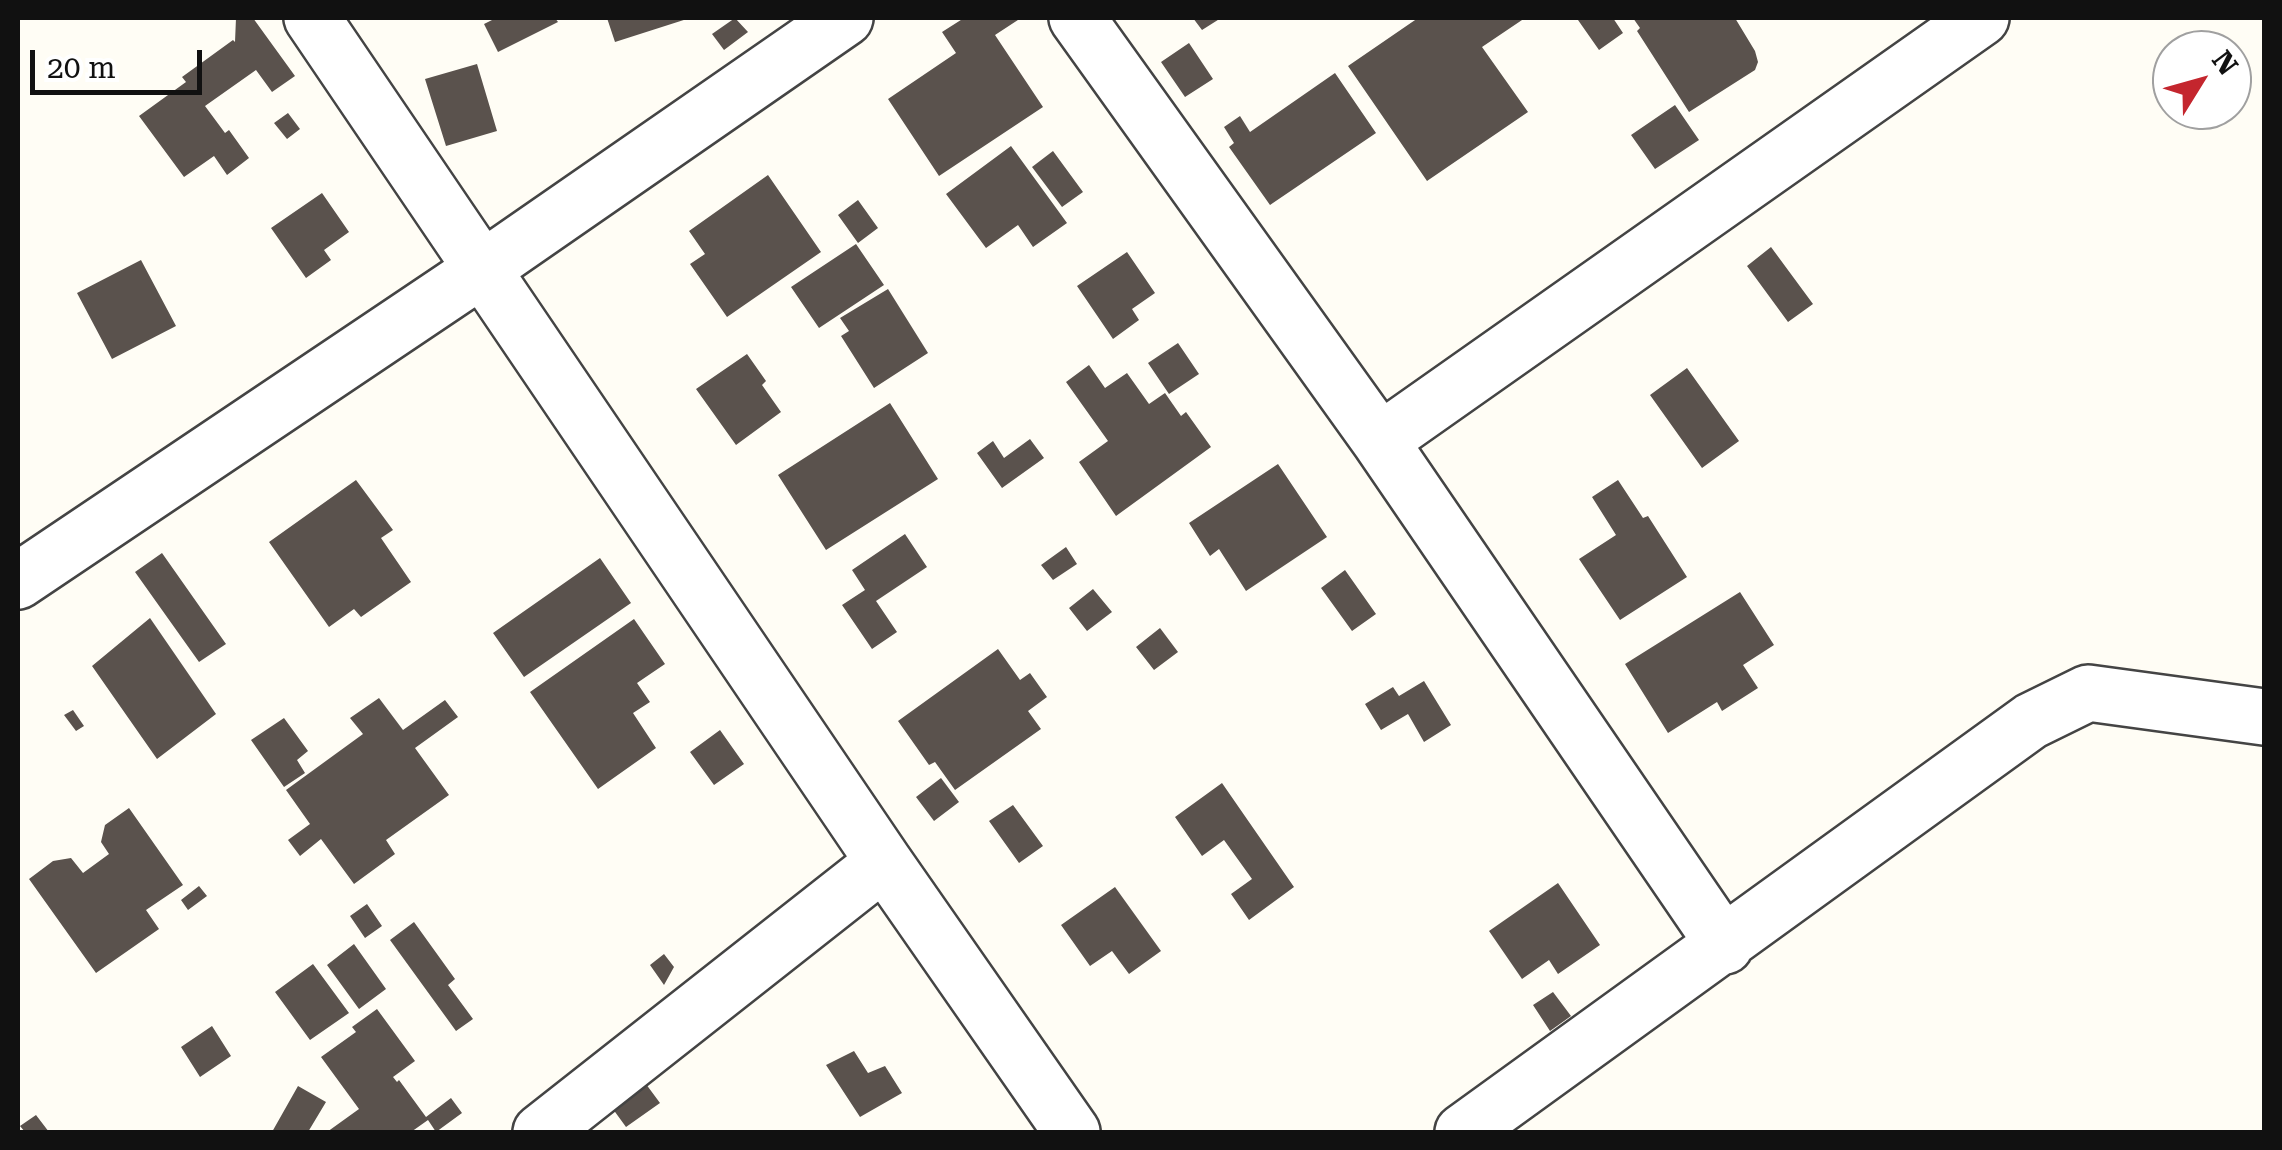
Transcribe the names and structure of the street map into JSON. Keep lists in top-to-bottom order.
{
  "scale_bar": "20 m",
  "north": "top right"
}
